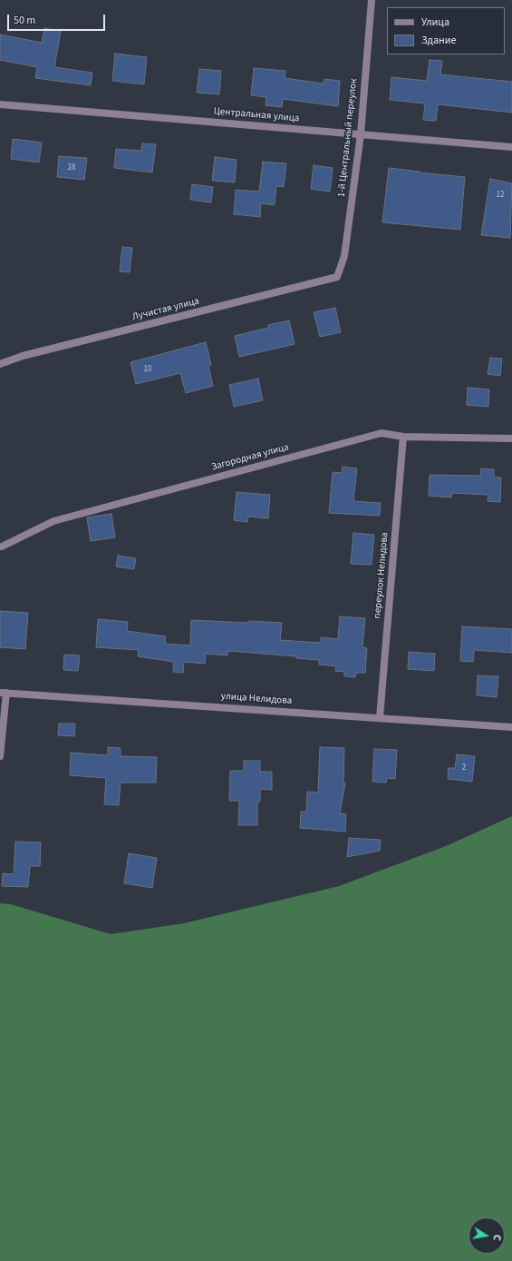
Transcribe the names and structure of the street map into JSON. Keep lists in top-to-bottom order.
{
  "streets": {
    "street": [
      "Центральная улица",
      "1-й Центральный переулок",
      "Лучистая улица",
      "Загородная улица",
      "переулок Нелидова",
      "улица Нелидова"
    ]
  },
  "crossings": [
    ["Центральная улица", "1-й Центральный переулок"],
    ["1-й Центральный переулок", "Лучистая улица"],
    ["Загородная улица", "переулок Нелидова"],
    ["переулок Нелидова", "улица Нелидова"]
  ],
  "house_numbers": [
    "28",
    "12",
    "10",
    "2"
  ],
  "legend": ["Улица", "Здание"],
  "scale_bar": "50 m",
  "north": "right"
}
